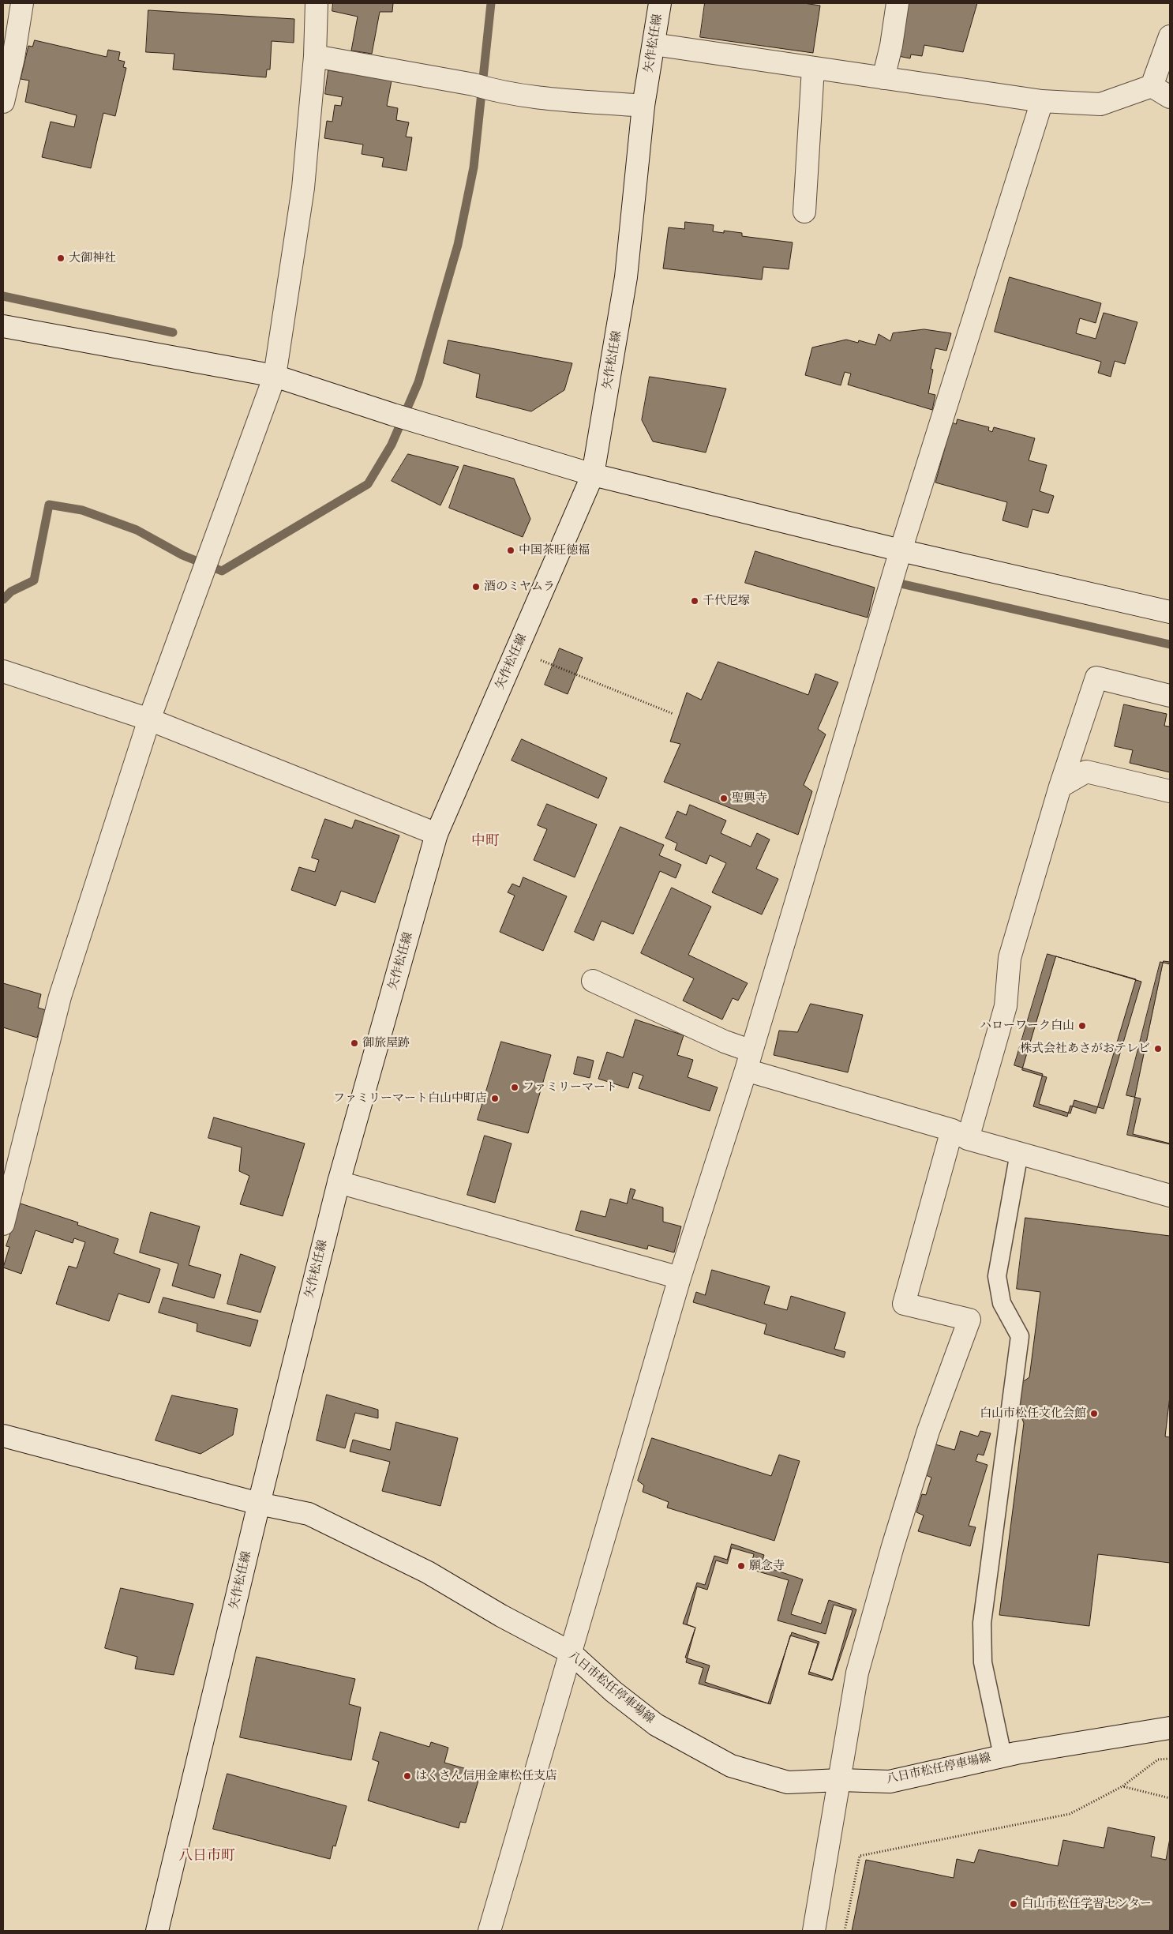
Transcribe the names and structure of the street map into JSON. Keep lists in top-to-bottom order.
{
  "streets": {
    "street": ["矢作松任線", "八日市松任停車場線"]
  },
  "crossings": [
    ["矢作松任線", "八日市松任停車場線"]
  ],
  "districts": ["中町", "八日市町"],
  "places": [
    "大御神社",
    "中国茶旺徳福",
    "酒のミヤムラ",
    "千代尼塚",
    "聖興寺",
    "ハローワーク白山",
    "御旅屋跡",
    "株式会社あさがおテレビ",
    "ファミリーマート",
    "ファミリーマート白山中町店",
    "白山市松任文化会館",
    "願念寺",
    "はくさん信用金庫松任支店",
    "白山市松任学習センター"
  ]
}
